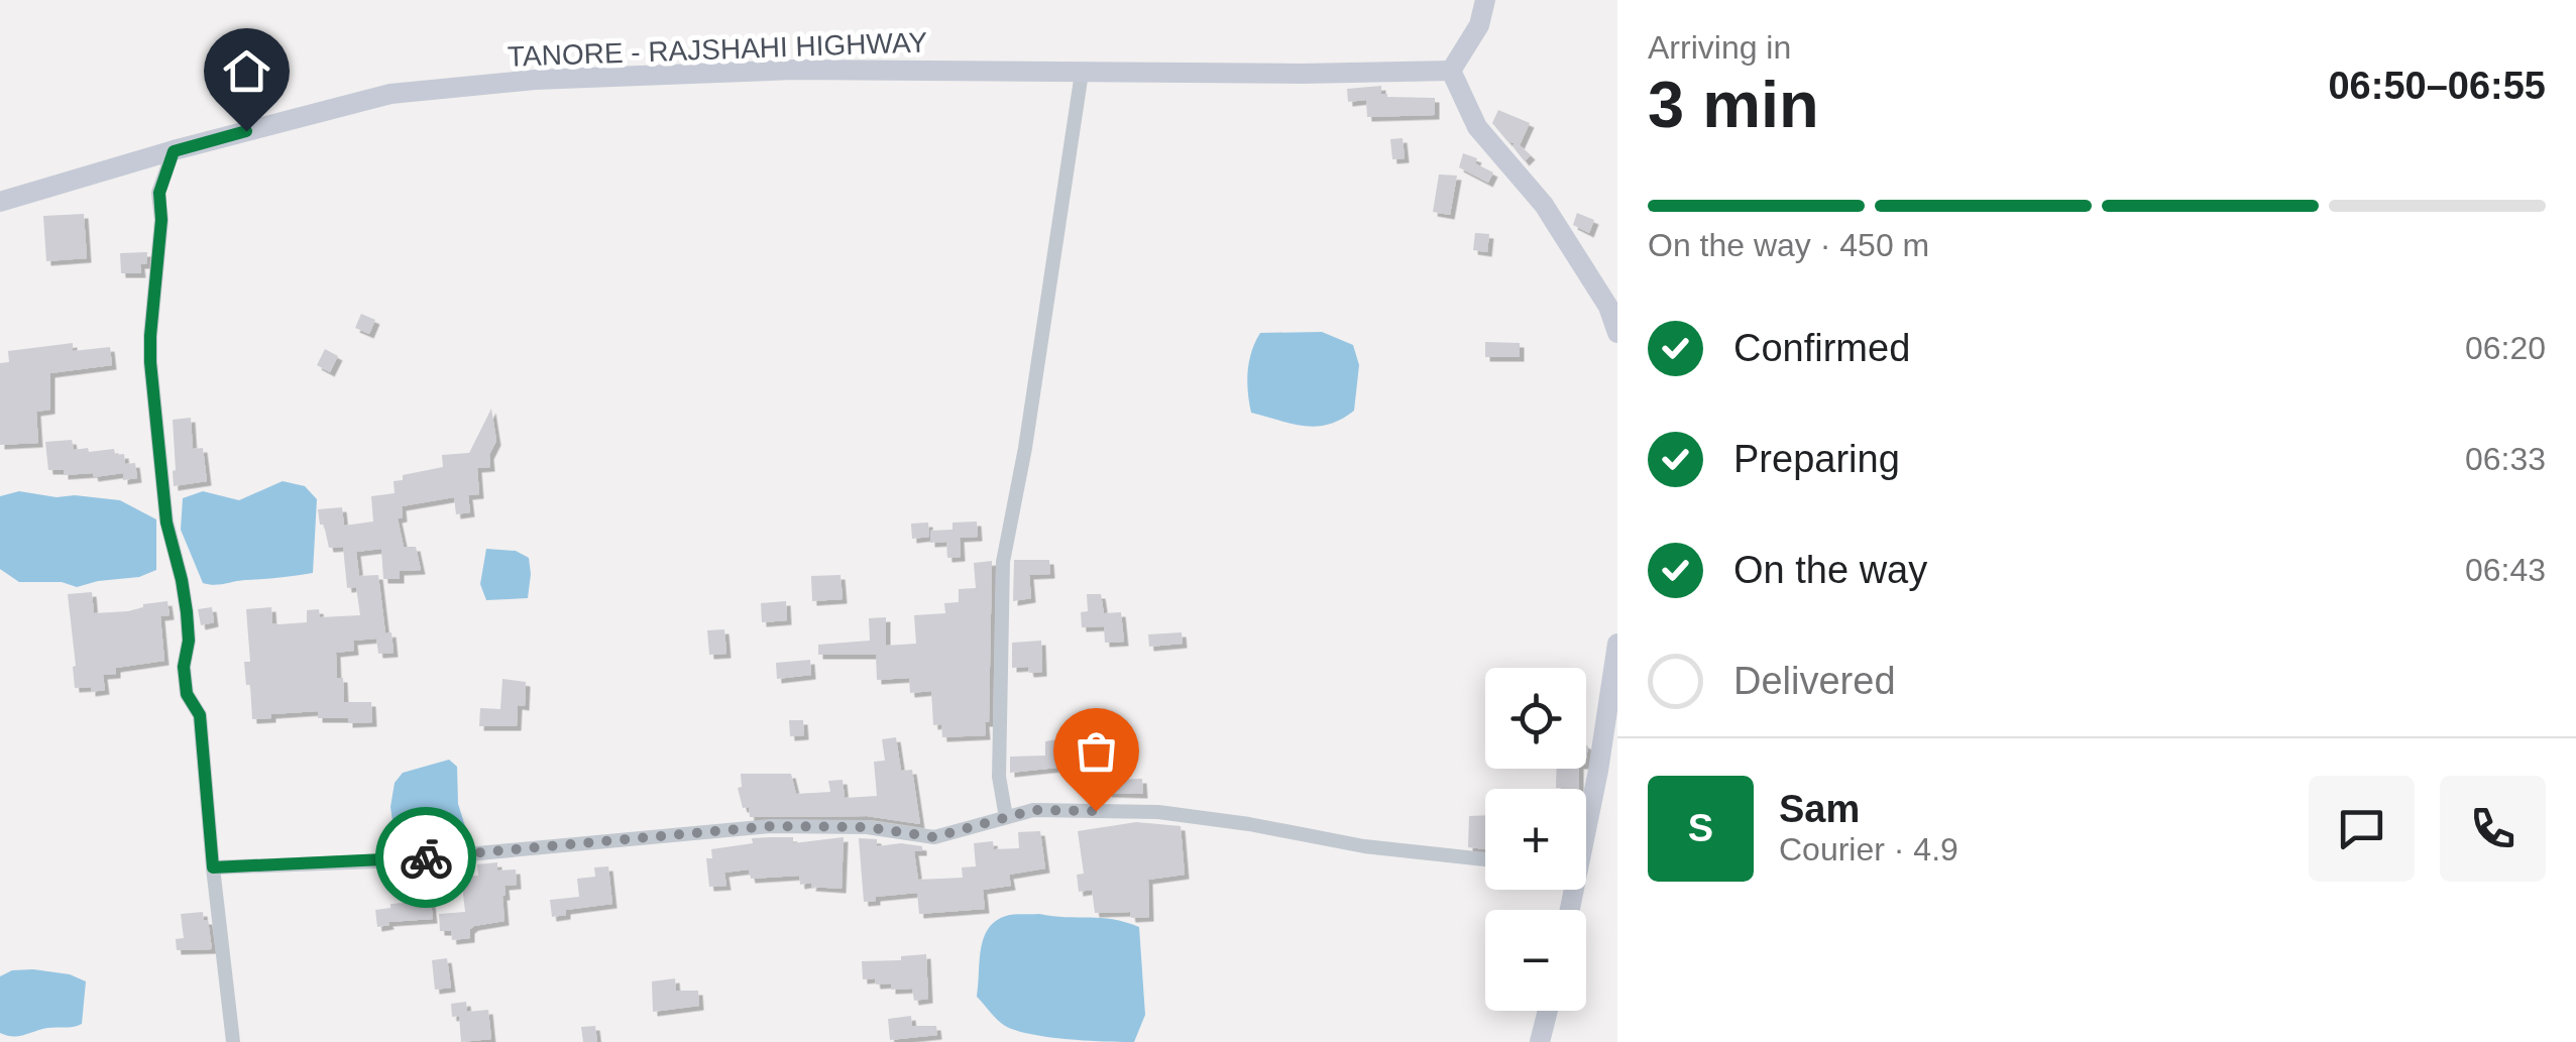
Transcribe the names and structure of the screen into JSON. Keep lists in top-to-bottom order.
{
  "streets": {
    "main road": ["TANORE - RAJSHAHI HIGHWAY"]
  },
  "page": {
    "heading": ["3 min", "Arriving in", "06:50–06:55"],
    "panel": ["Sam", "Courier · 4.9"],
    "bar": "On the way · 450 m",
    "list": [
      ["Confirmed", "06:20"],
      ["Preparing", "06:33"],
      ["On the way", "06:43"],
      "Delivered"
    ],
    "map_buttons": ["+", "−"],
    "round": "S"
  }
}
